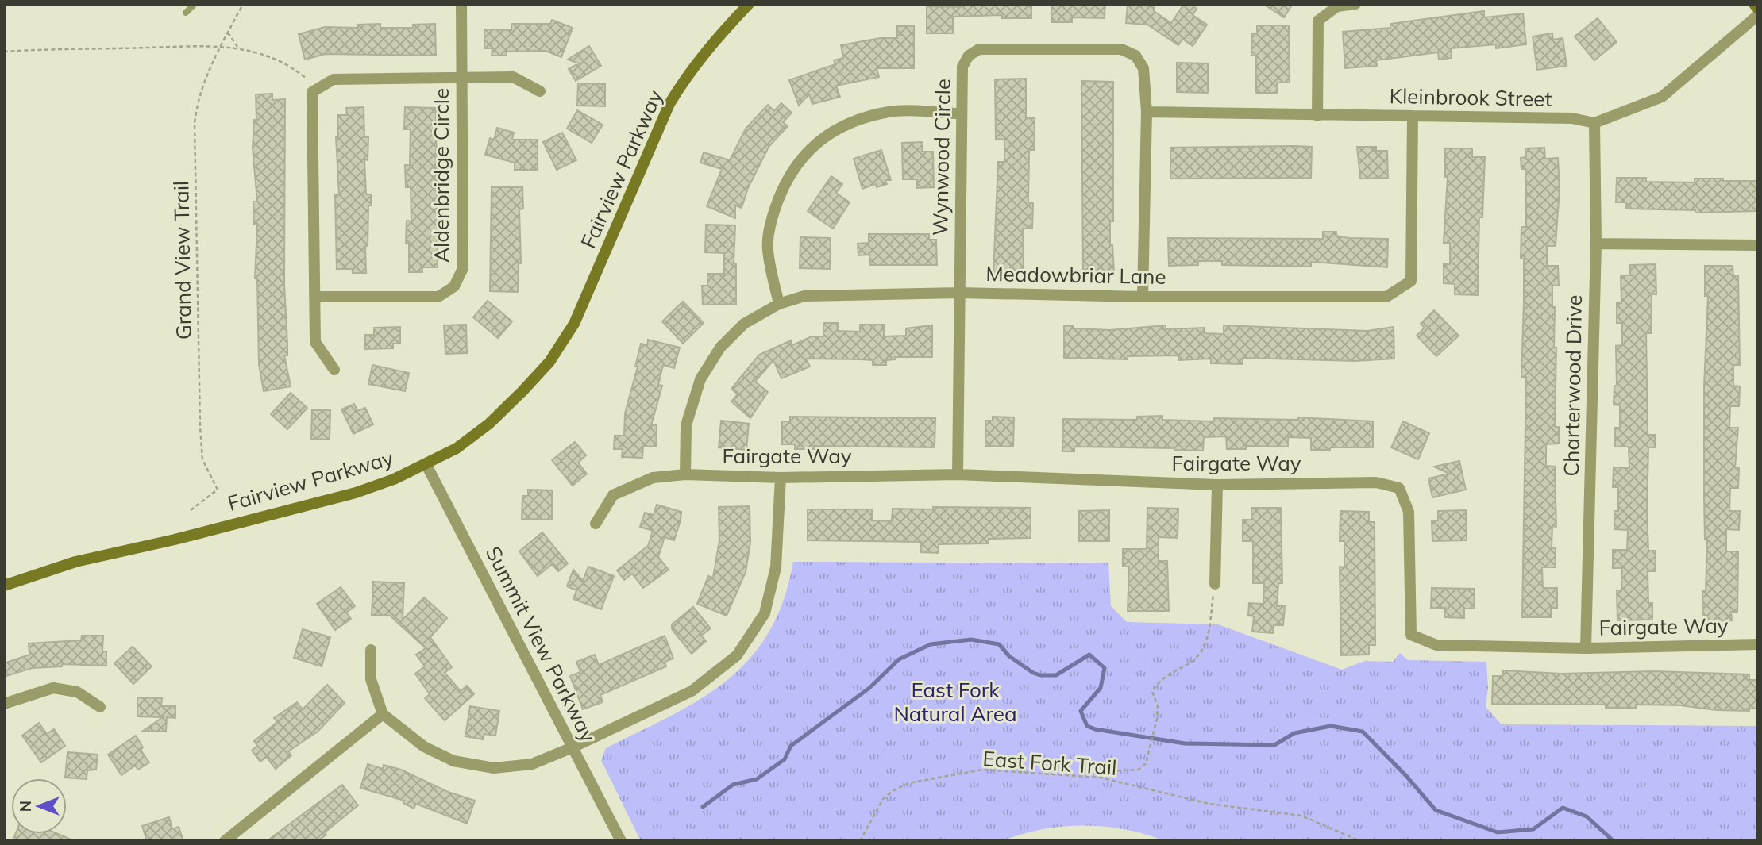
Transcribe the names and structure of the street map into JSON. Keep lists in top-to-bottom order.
{
  "streets": {
    "main road": ["Fairview Parkway"],
    "street": [
      "Kleinbrook Street",
      "Wynwood Circle",
      "Aldenbridge Circle",
      "Meadowbriar Lane",
      "Charterwood Drive",
      "Fairgate Way",
      "Summit View Parkway"
    ],
    "path": ["Grand View Trail", "East Fork Trail"]
  },
  "crossings": [
    ["Kleinbrook Street", "Wynwood Circle"],
    ["Kleinbrook Street", "Meadowbriar Lane"],
    ["Kleinbrook Street", "Charterwood Drive"],
    ["Wynwood Circle", "Meadowbriar Lane"],
    ["Wynwood Circle", "Fairgate Way"],
    ["Fairview Parkway", "Summit View Parkway"],
    ["Meadowbriar Lane", "Fairgate Way"],
    ["Charterwood Drive", "Fairgate Way"]
  ],
  "parks": ["East Fork Natural Area"],
  "north": "left"
}
